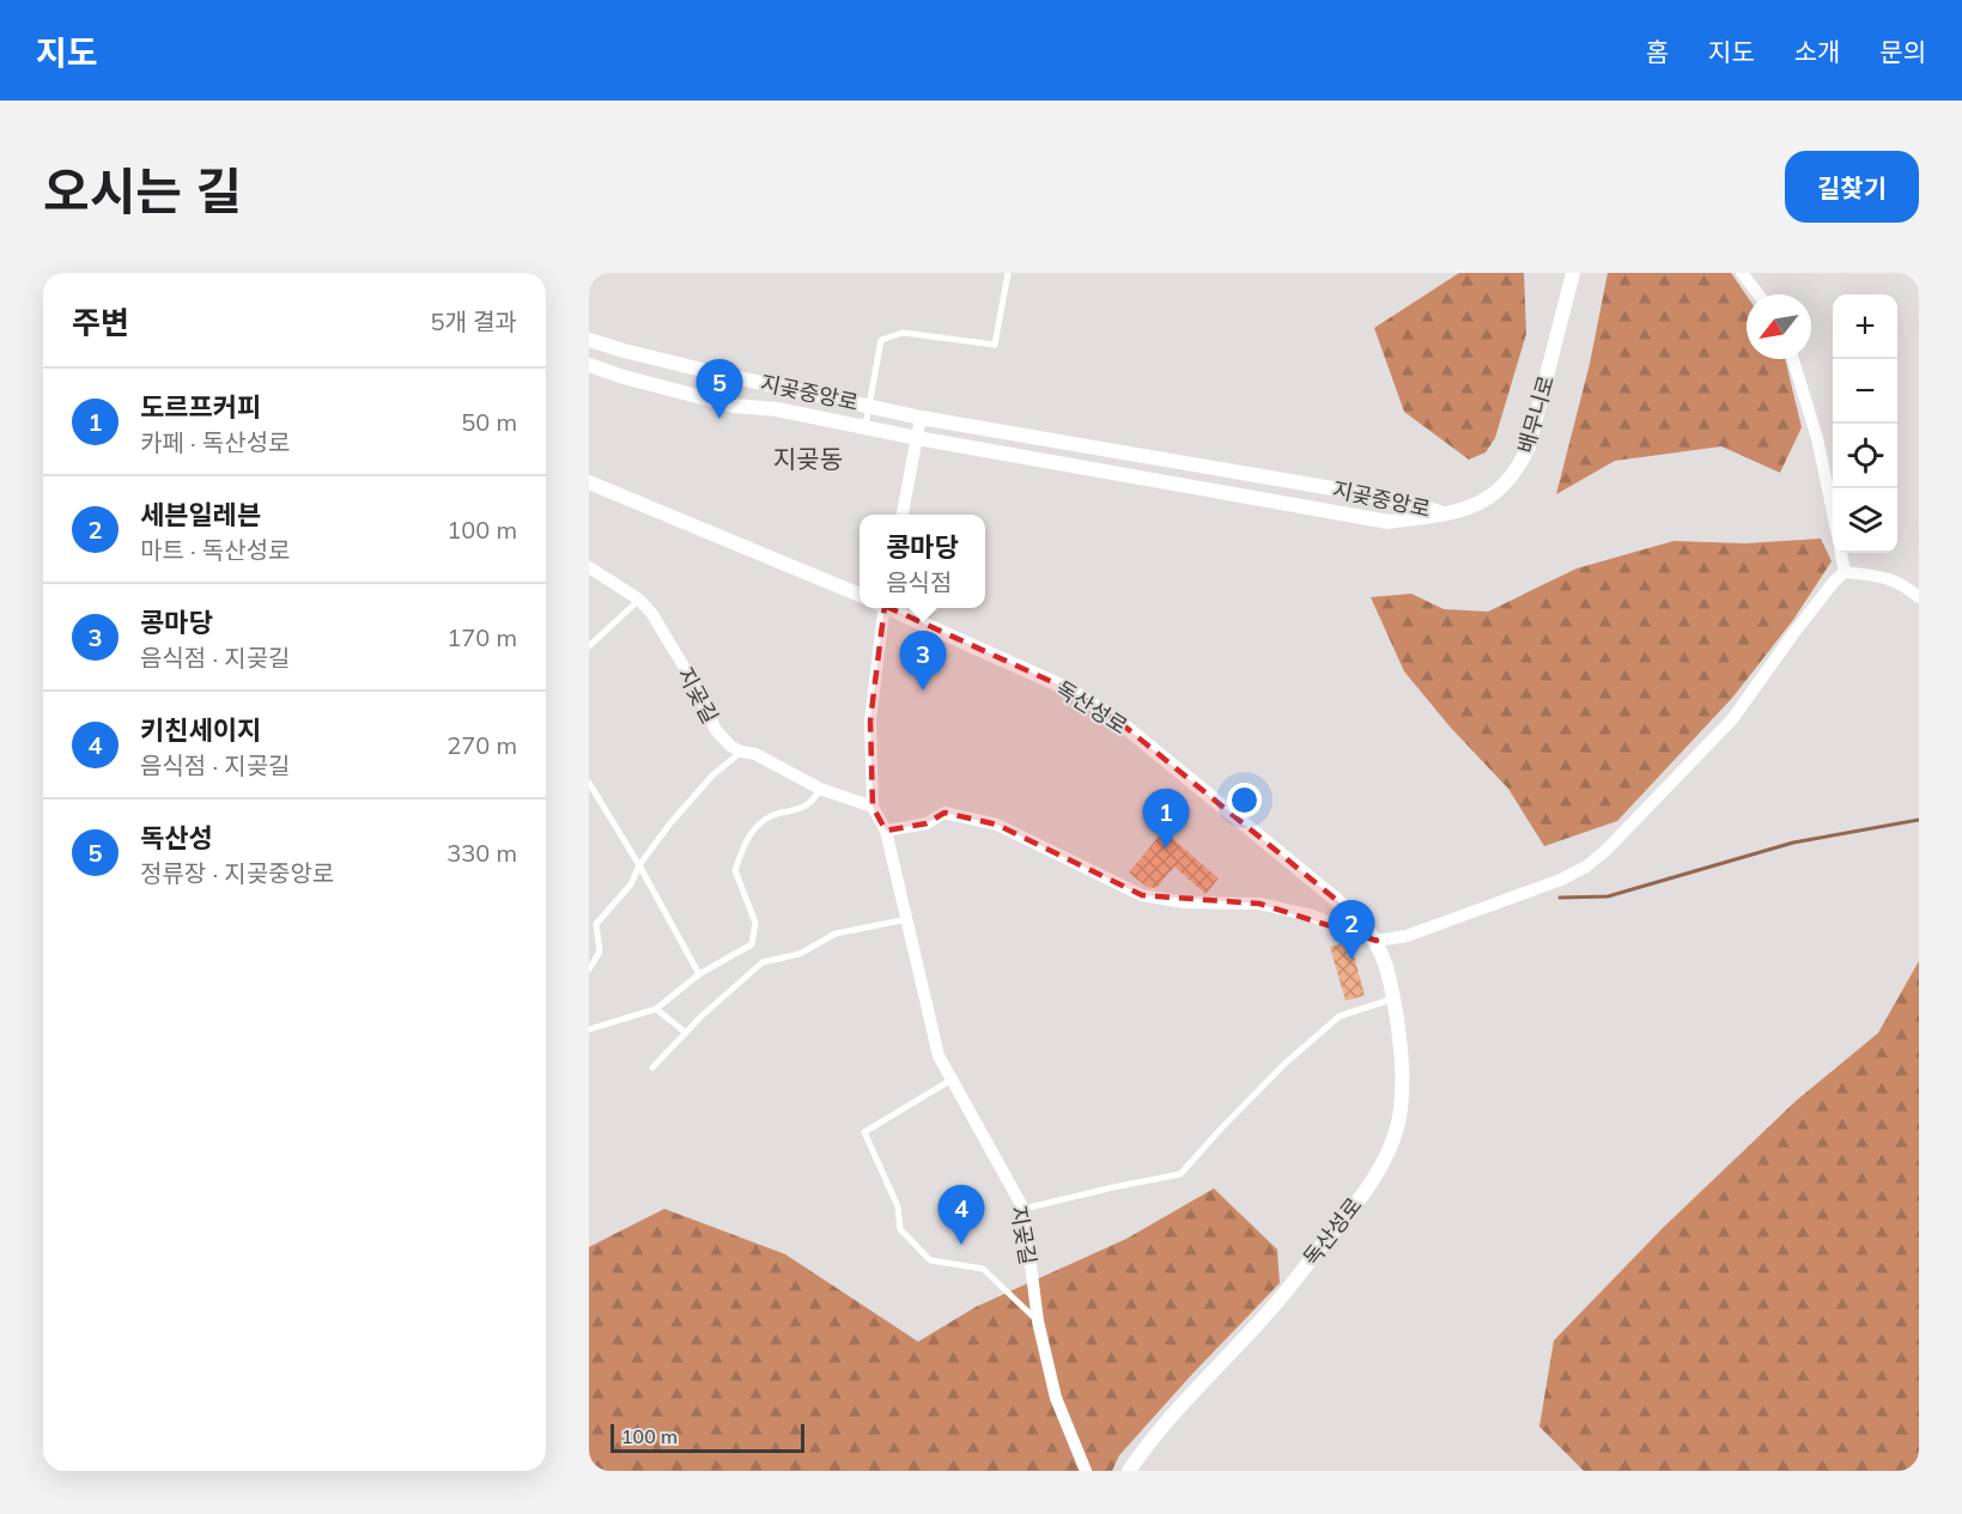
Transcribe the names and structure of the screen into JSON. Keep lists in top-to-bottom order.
{
  "streets": {
    "street": [
      "지곶중앙로",
      "배무니로",
      "지곶길",
      "독산성로"
    ]
  },
  "crossings": [
    ["지곶중앙로", "배무니로"]
  ],
  "districts": ["지곶동"],
  "scale_bar": "100 m",
  "north": "bottom left",
  "page": {
    "header": "지도",
    "nav": [
      "홈",
      "지도",
      "소개",
      "문의"
    ],
    "title": "오시는 길",
    "buttons": "길찾기",
    "heading": ["주변", "5개 결과"],
    "map_buttons": ["+", "−"],
    "pins": [
      "5",
      "3",
      "1",
      "2",
      "4"
    ],
    "list": [
      {
        "mark": "1",
        "name": "도르프커피",
        "note": "카페 · 독산성로",
        "value": "50 m"
      },
      {
        "mark": "2",
        "name": "세븐일레븐",
        "note": "마트 · 독산성로",
        "value": "100 m"
      },
      {
        "mark": "3",
        "name": "콩마당",
        "note": "음식점 · 지곶길",
        "value": "170 m"
      },
      {
        "mark": "4",
        "name": "키친세이지",
        "note": "음식점 · 지곶길",
        "value": "270 m"
      },
      {
        "mark": "5",
        "name": "독산성",
        "note": "정류장 · 지곶중앙로",
        "value": "330 m"
      }
    ],
    "popup": ["콩마당", "음식점"],
    "scale": "100 m"
  }
}
